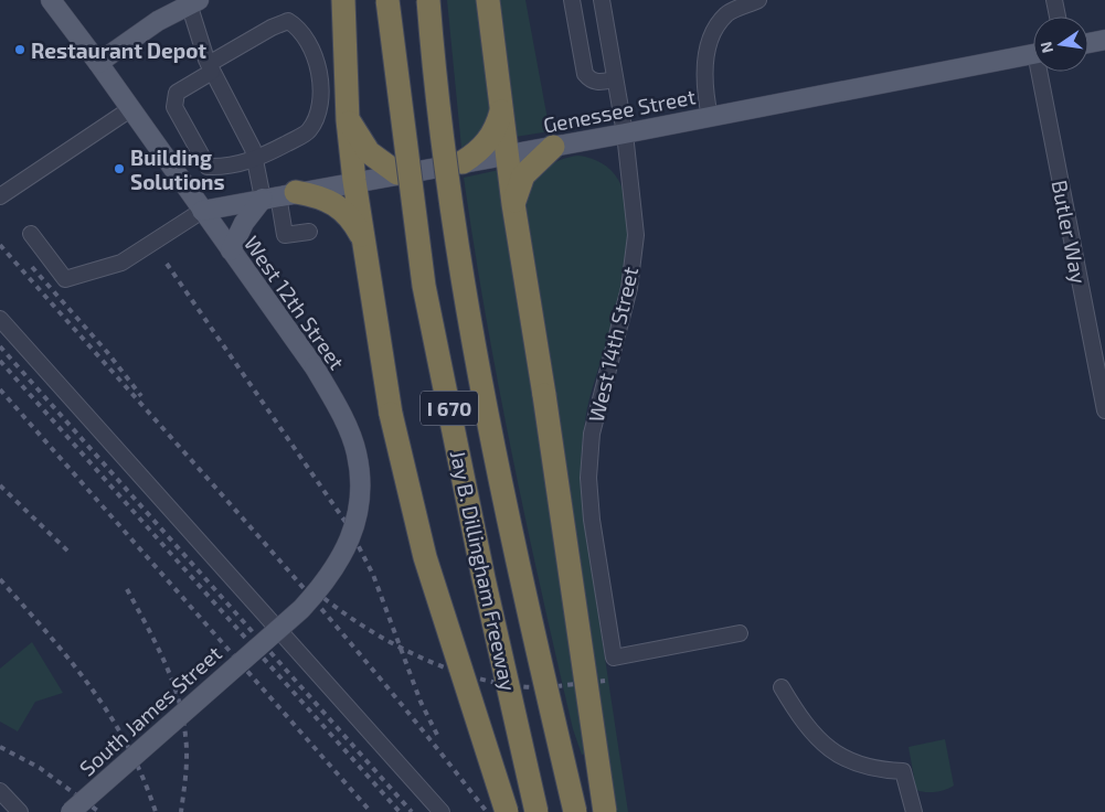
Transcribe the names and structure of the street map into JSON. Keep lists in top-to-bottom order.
{
  "streets": {
    "highway": ["I 670", "Jay B. Dillingham Freeway"],
    "main road": ["Genessee Street", "West 12th Street", "South James Street"],
    "street": ["Butler Way", "West 14th Street"]
  },
  "crossings": [
    ["Genessee Street", "West 12th Street"],
    ["Genessee Street", "West 14th Street"],
    ["West 12th Street", "South James Street"]
  ],
  "places": ["Restaurant Depot", "Building Solutions"],
  "north": "left"
}
